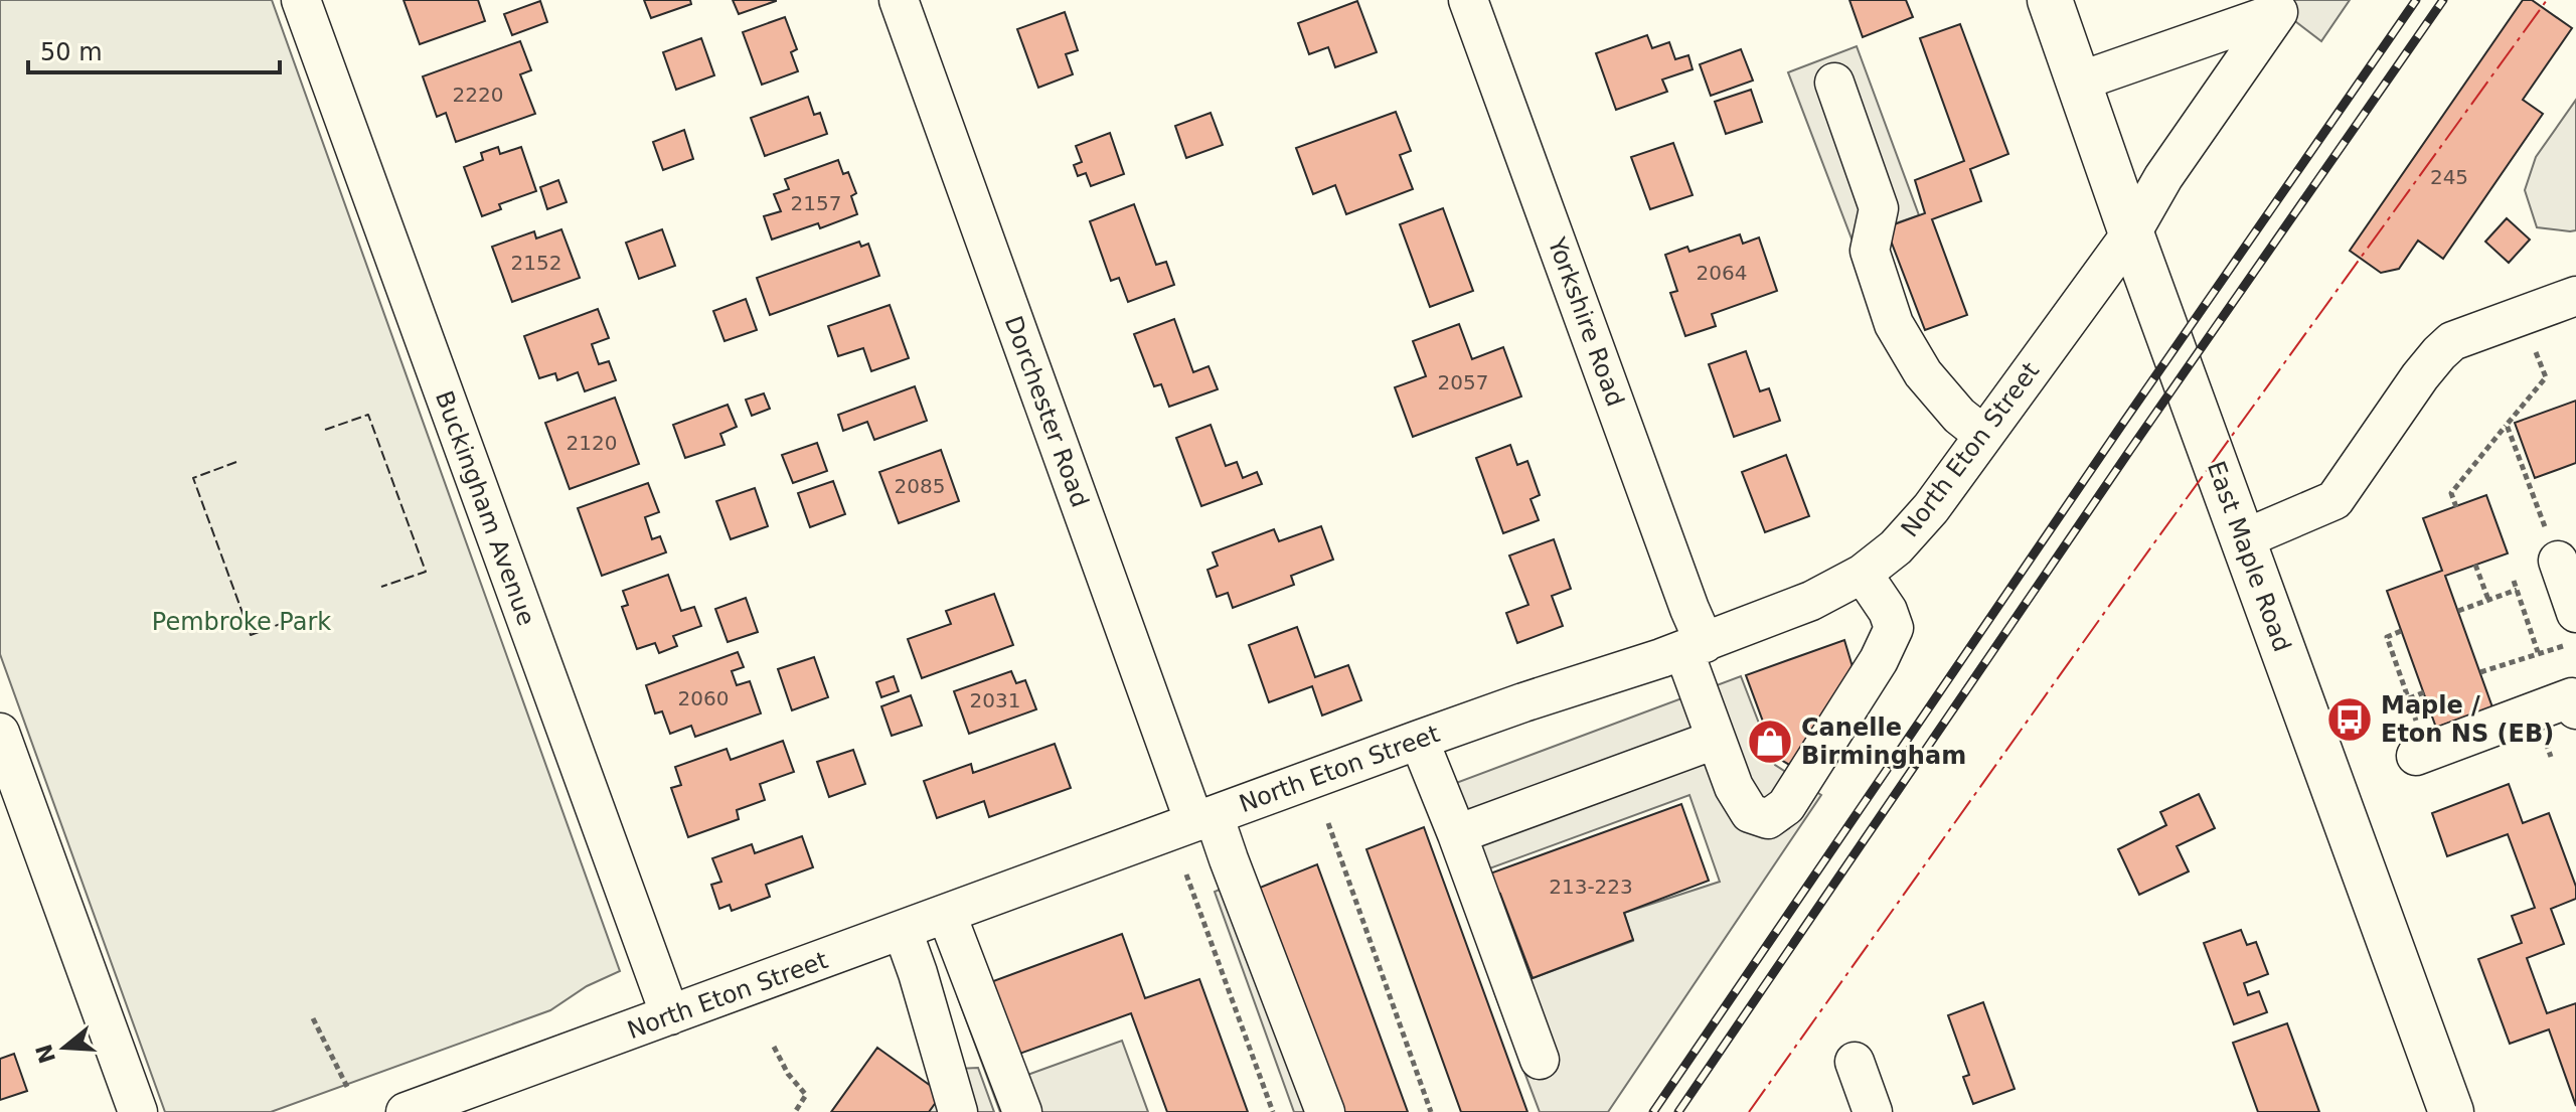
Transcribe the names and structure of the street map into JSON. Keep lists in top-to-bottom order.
{
  "streets": {
    "main road": ["East Maple Road"],
    "street": [
      "Yorkshire Road",
      "Dorchester Road",
      "North Eton Street",
      "Buckingham Avenue"
    ]
  },
  "crossings": [
    ["Yorkshire Road", "North Eton Street"],
    ["Dorchester Road", "North Eton Street"],
    ["North Eton Street", "Buckingham Avenue"],
    ["North Eton Street", "East Maple Road"]
  ],
  "parks": ["Pembroke Park"],
  "places": {
    "bus stop": ["Maple / Eton NS (EB)"],
    "shop": ["Canelle Birmingham"]
  },
  "house_numbers": [
    "2220",
    "245",
    "2157",
    "2152",
    "2064",
    "2057",
    "2120",
    "2085",
    "2060",
    "2031",
    "213-223"
  ],
  "scale_bar": "50 m",
  "north": "left"
}
